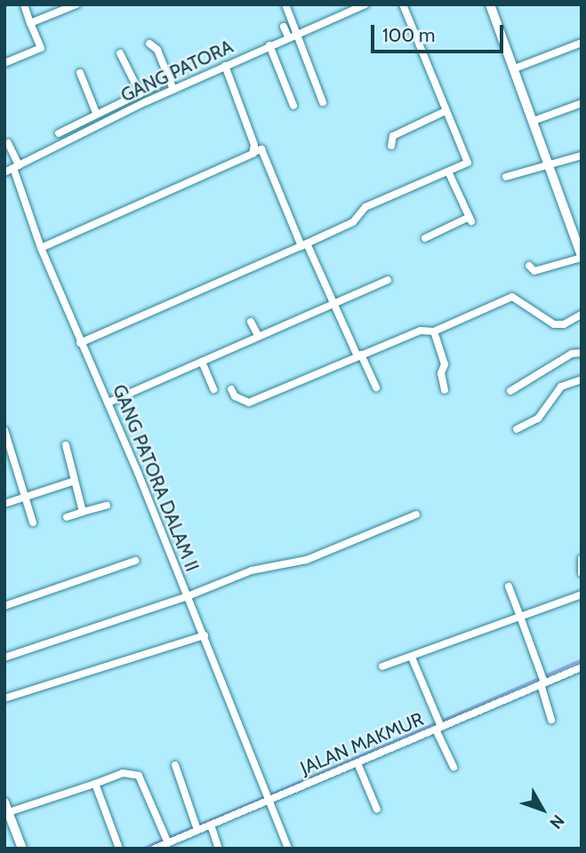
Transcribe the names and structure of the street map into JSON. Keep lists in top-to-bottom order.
{
  "streets": {
    "street": ["GANG PATORA", "GANG PATORA DALAM II", "JALAN MAKMUR"]
  },
  "crossings": [
    ["GANG PATORA", "GANG PATORA DALAM II"],
    ["GANG PATORA DALAM II", "JALAN MAKMUR"]
  ],
  "scale_bar": "100 m",
  "north": "bottom right"
}
